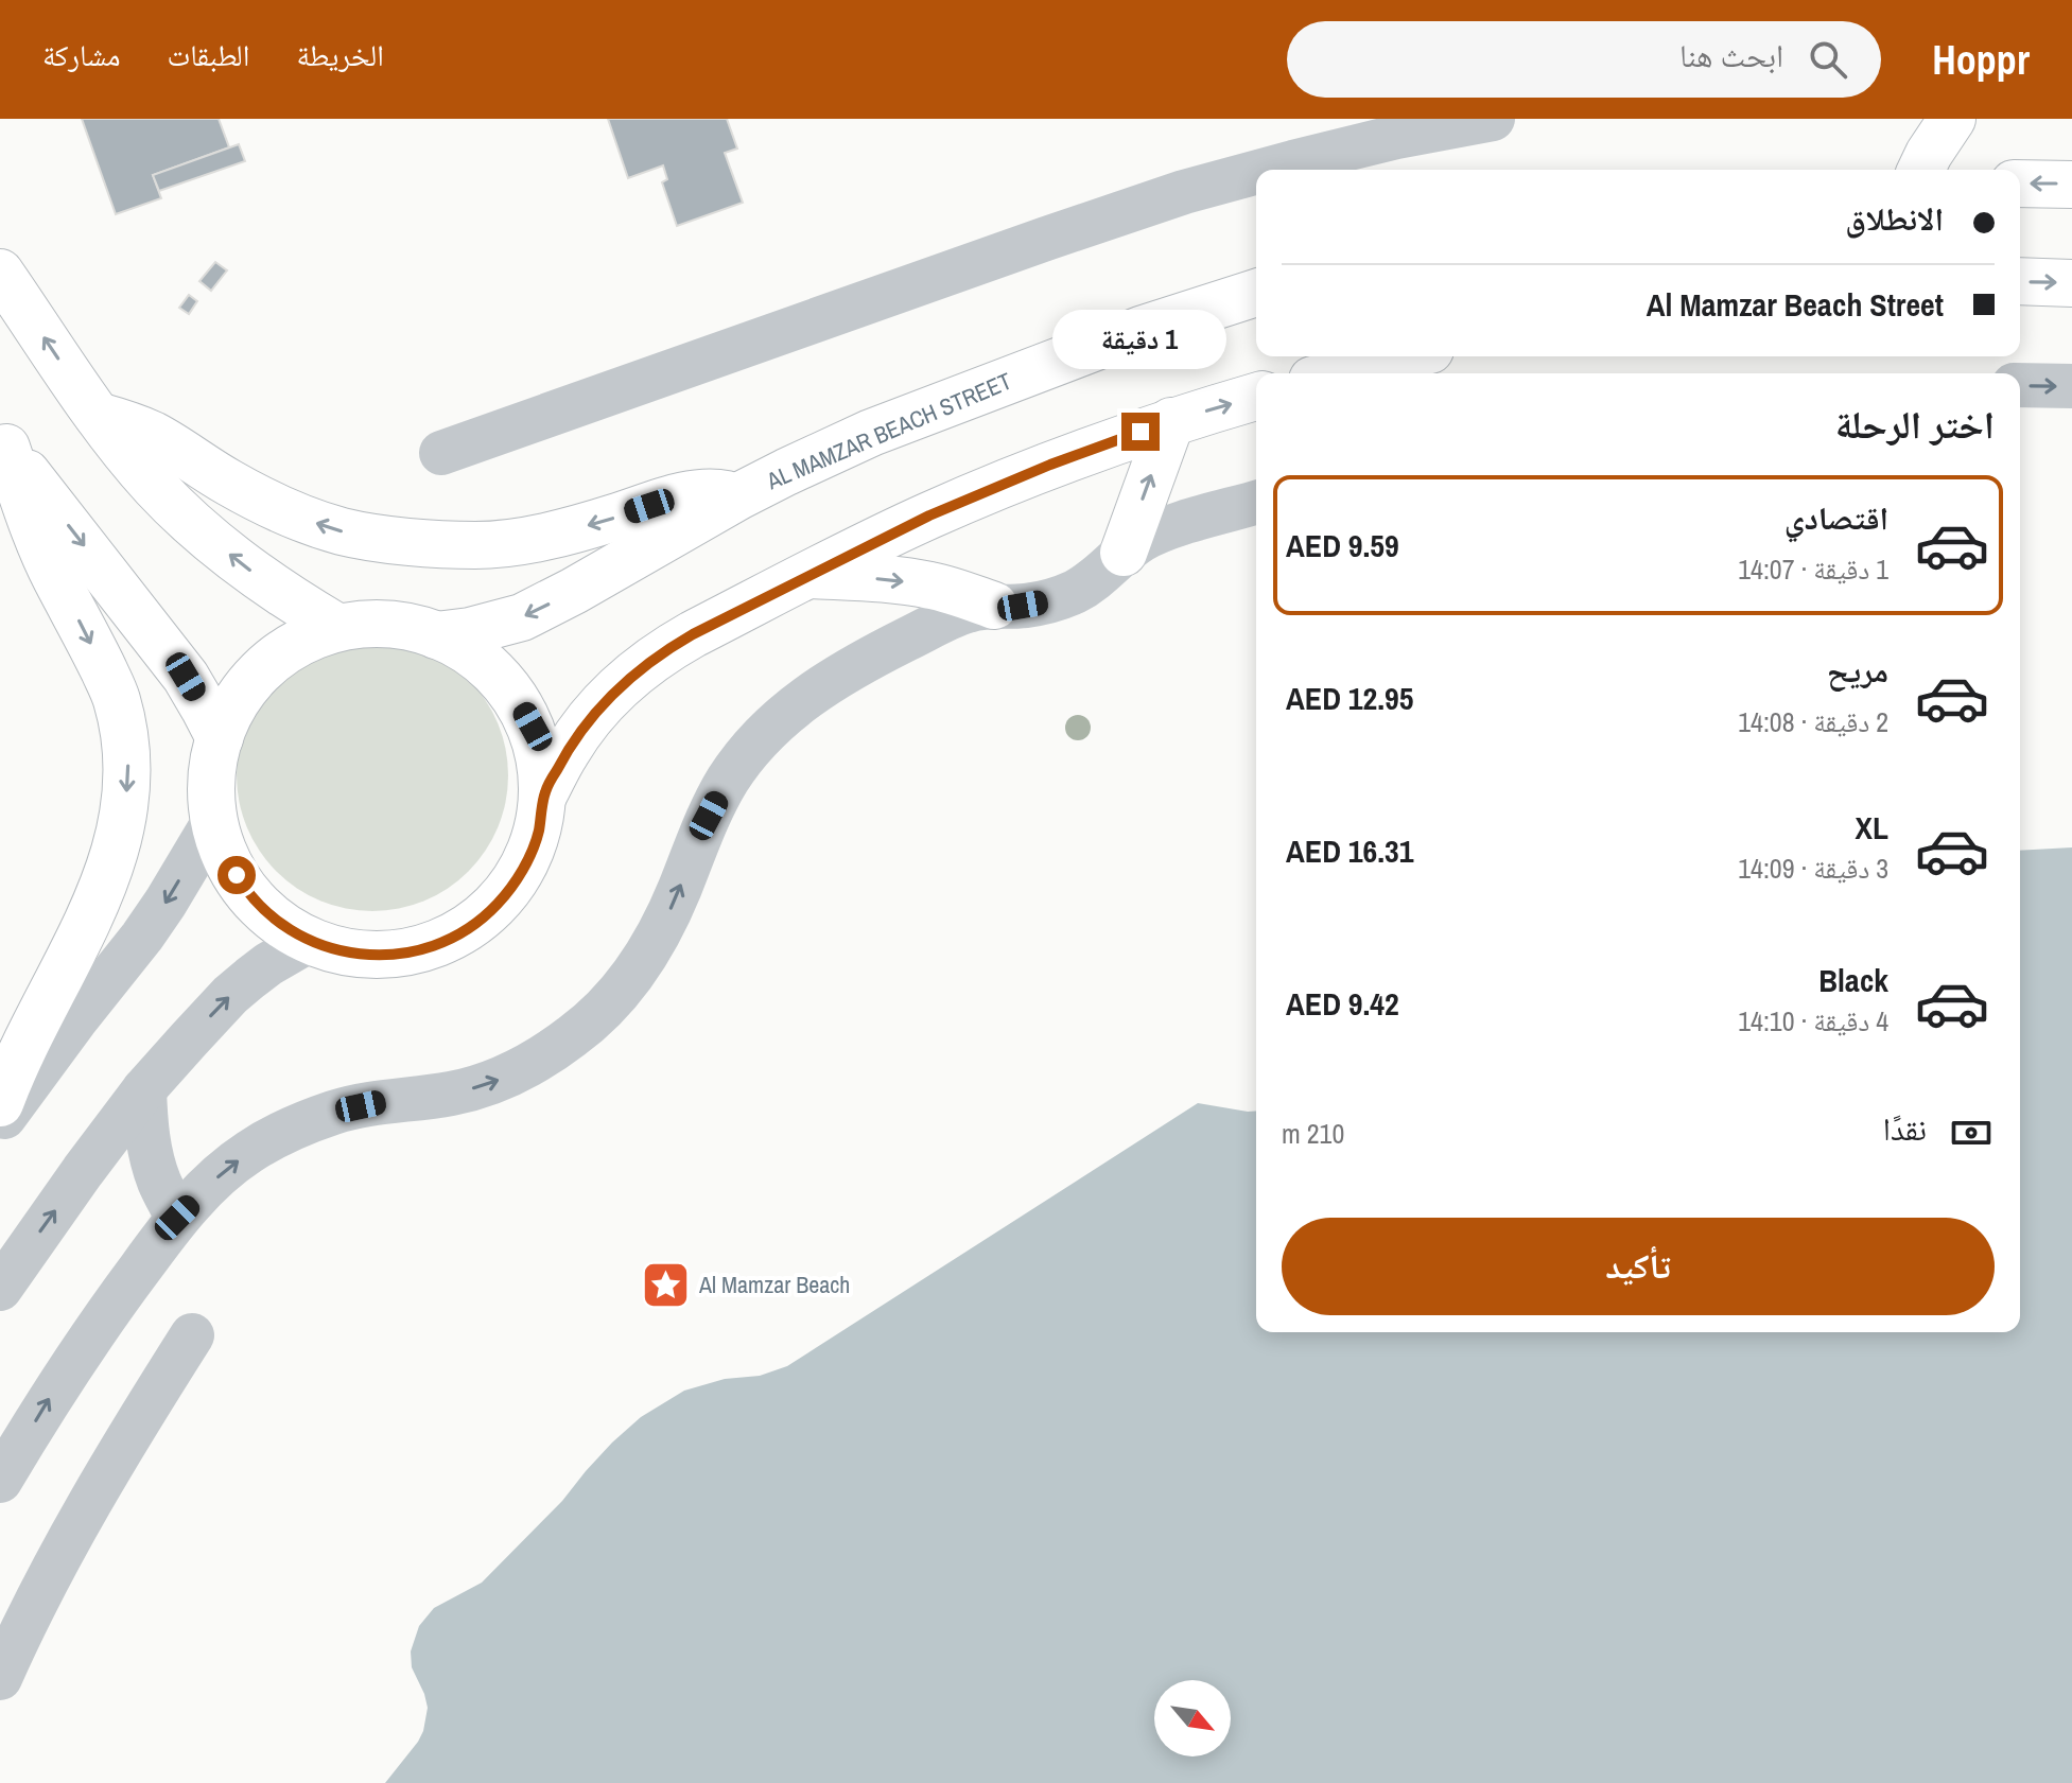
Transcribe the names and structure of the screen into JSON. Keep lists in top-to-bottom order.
{
  "streets": {
    "main road": ["AL MAMZAR BEACH STREET"]
  },
  "places": {
    "place": ["Al Mamzar Beach"]
  },
  "north": "bottom right",
  "page": {
    "header": "Hoppr",
    "search": "ابحث هنا",
    "nav": ["الخريطة", "الطبقات", "مشاركة"],
    "banner": ["الانطلاق", "Al Mamzar Beach Street"],
    "bubble": "1 دقيقة",
    "heading": "اختر الرحلة",
    "list": [
      {
        "name": "اقتصادي",
        "note": "1 دقيقة · 14:07",
        "value": "AED 9.59"
      },
      {
        "name": "مريح",
        "note": "2 دقيقة · 14:08",
        "value": "AED 12.95"
      },
      {
        "name": "XL",
        "note": "3 دقيقة · 14:09",
        "value": "AED 16.31"
      },
      {
        "name": "Black",
        "note": "4 دقيقة · 14:10",
        "value": "AED 9.42"
      }
    ],
    "pay": ["نقدًا", "210 m"],
    "buttons": "تأكيد"
  }
}
